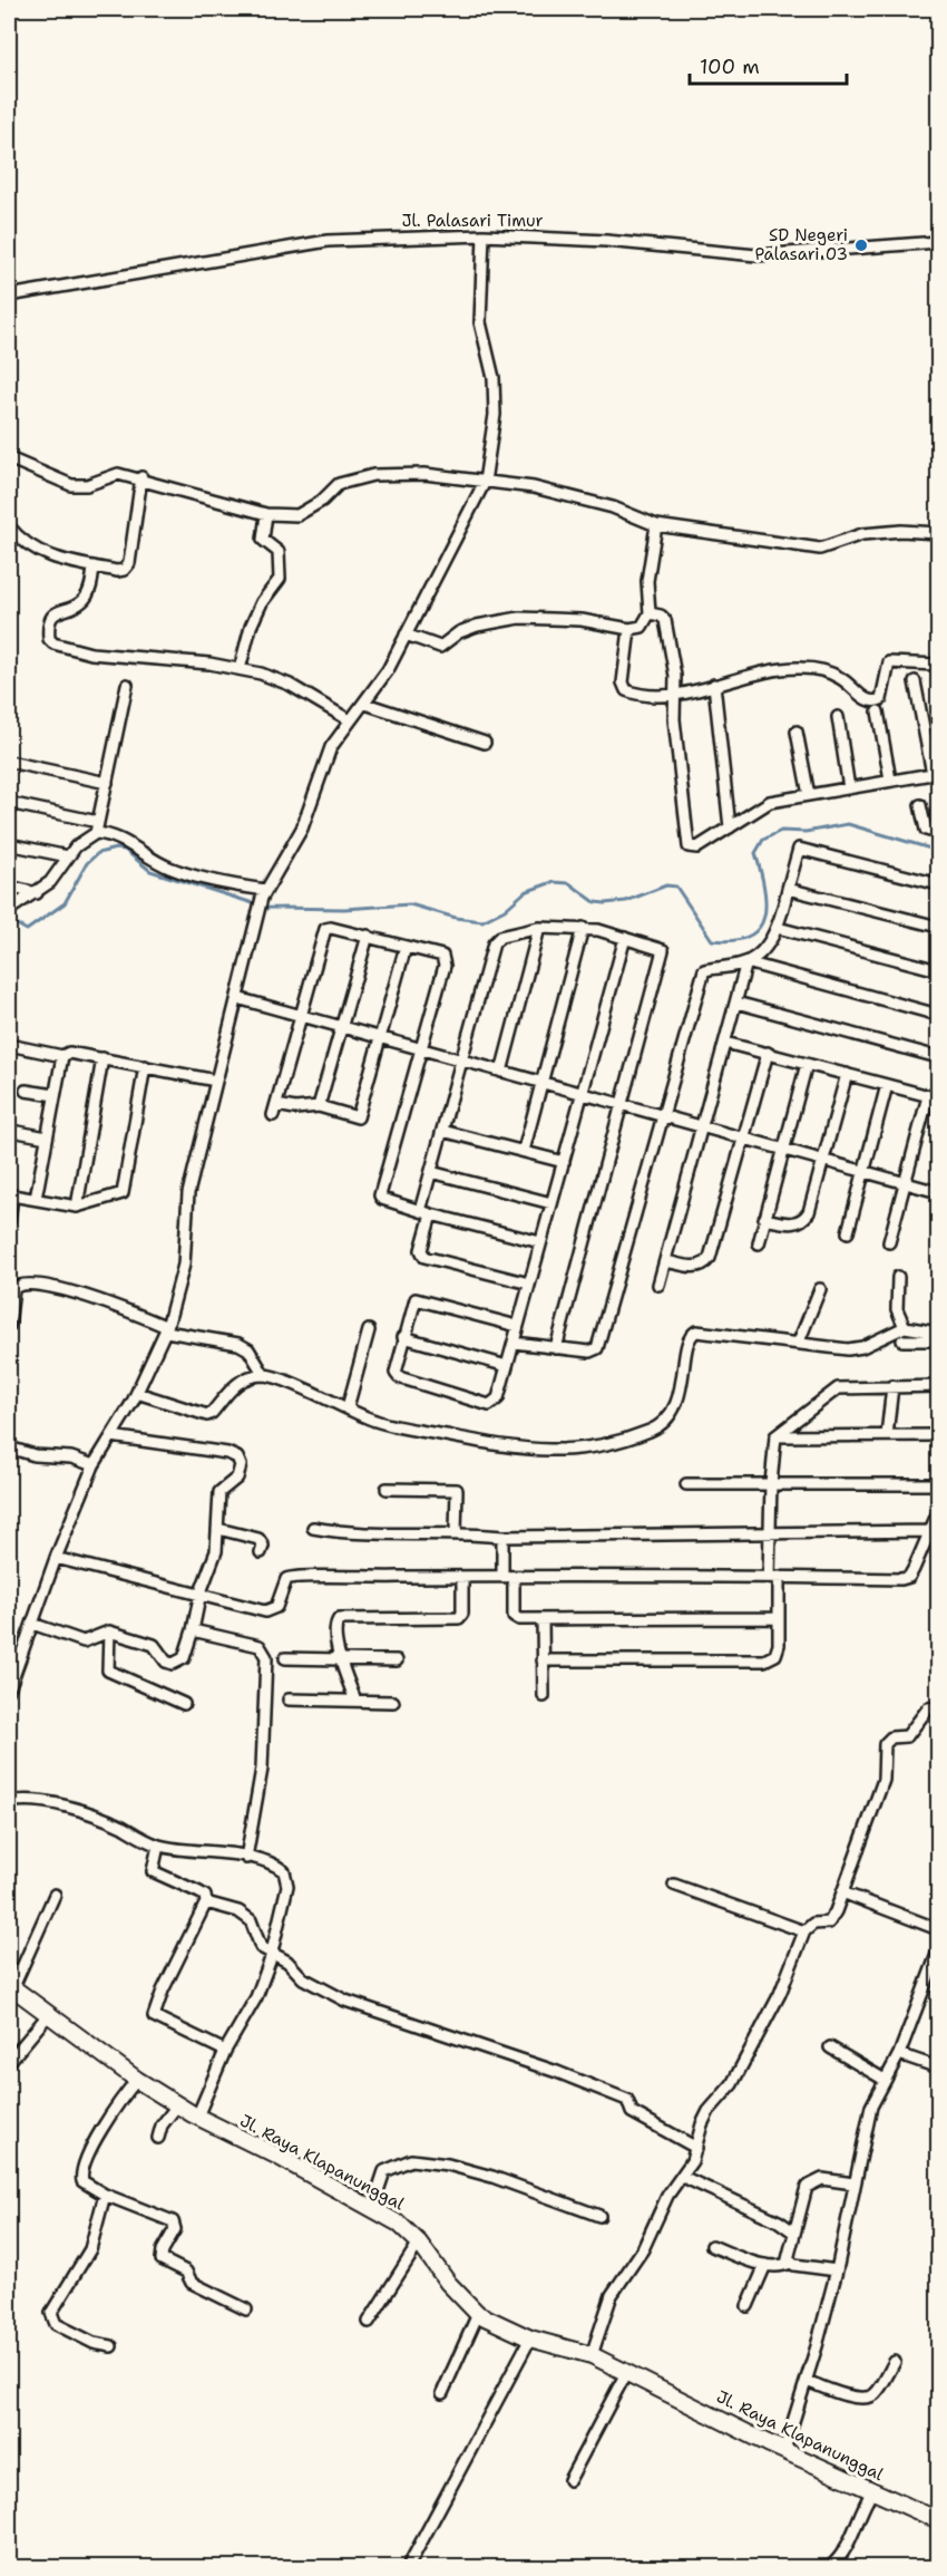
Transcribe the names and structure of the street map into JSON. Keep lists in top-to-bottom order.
{
  "streets": {
    "street": ["Jl. Palasari Timur", "Jl. Raya Klapanunggal"]
  },
  "places": ["SD Negeri Palasari 03"],
  "scale_bar": "100 m"
}
